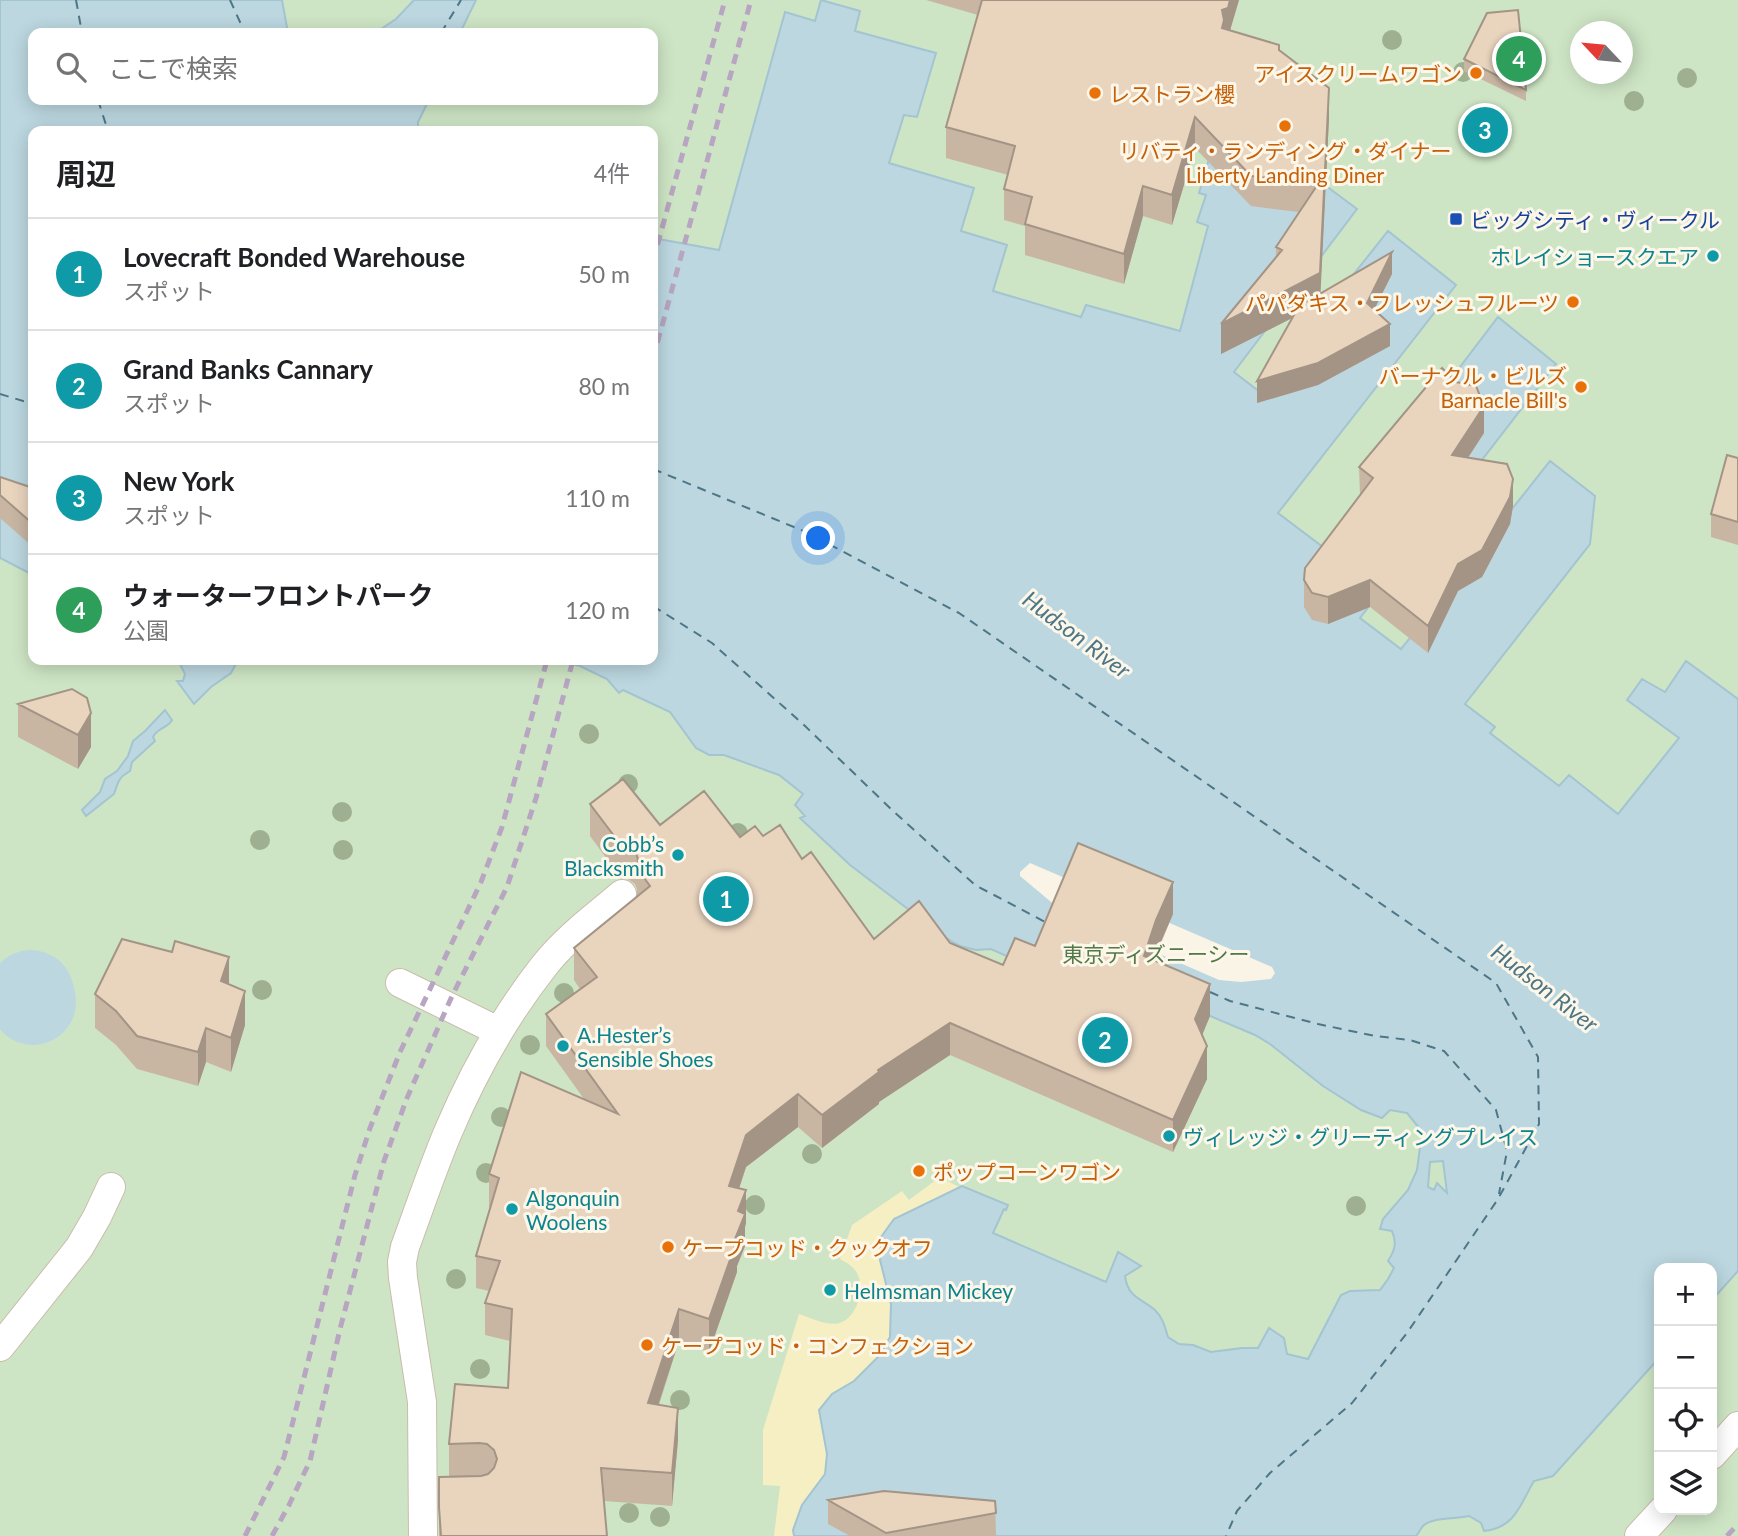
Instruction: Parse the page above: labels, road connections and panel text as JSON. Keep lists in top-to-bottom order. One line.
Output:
{"water":["Hudson River"],"parks":["東京ディズニーシー"],"places":{"other":["アイスクリームワゴン","レストラン櫻","リバティ・ランディング・ダイナー Liberty Landing Diner","ホレイショースクエア","パパダキス・フレッシュフルーツ","バーナクル・ビルズ Barnacle Bill's","Cobb’s Blacksmith","A.Hester’s Sensible Shoes","ヴィレッジ・グリーティングプレイス","ポップコーンワゴン","Algonquin Woolens","ケープコッド・クックオフ","Helmsman Mickey","ケープコッド・コンフェクション"],"transit":["ビッグシティ・ヴィークル"]},"north":"top left","page":{"search":"ここで検索","pins":["4","3","1","2"],"heading":["周辺","4件"],"list":[{"mark":"1","name":"Lovecraft Bonded Warehouse","note":"スポット","value":"50 m"},{"mark":"2","name":"Grand Banks Cannary","note":"スポット","value":"80 m"},{"mark":"3","name":"New York","note":"スポット","value":"110 m"},{"mark":"4","name":"ウォーターフロントパーク","note":"公園","value":"120 m"}],"map_buttons":["+","−"]}}
